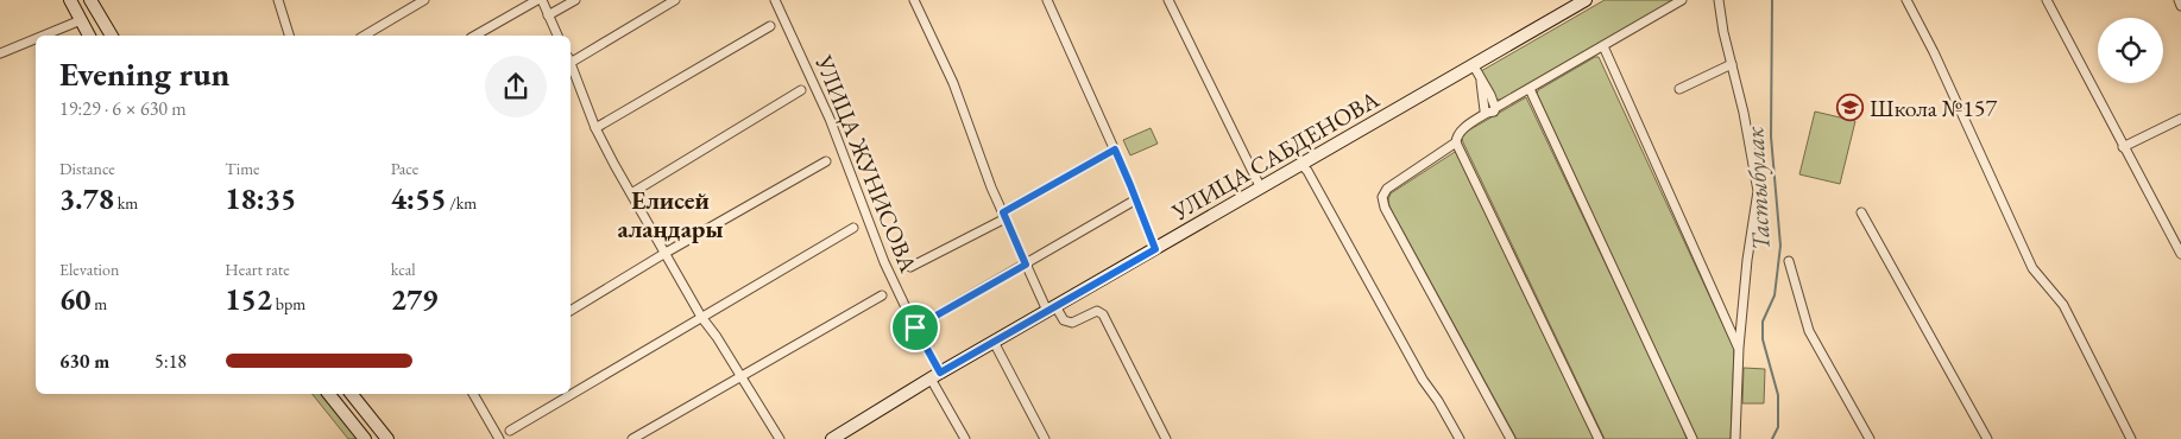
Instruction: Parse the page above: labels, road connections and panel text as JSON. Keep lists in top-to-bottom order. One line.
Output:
{"streets":{"street":["УЛИЦА САБДЕНОВА","УЛИЦА ЖУНИСОВА"]},"crossings":[["УЛИЦА САБДЕНОВА","УЛИЦА ЖУНИСОВА"]],"districts":["Елисей алаңдары"],"water":["Тастыбулак"],"places":{"school or university":["Школа №157"]},"page":{"heading":["Evening run","19:29 · 6 × 630 m"],"stats":[["Distance","3.78 km"],["Time","18:35"],["Pace","4:55 /km"],["Elevation","60 m"],["Heart rate","152 bpm"],["kcal","279"]],"list":[{"name":"630 m","note":"5:18"}]}}
